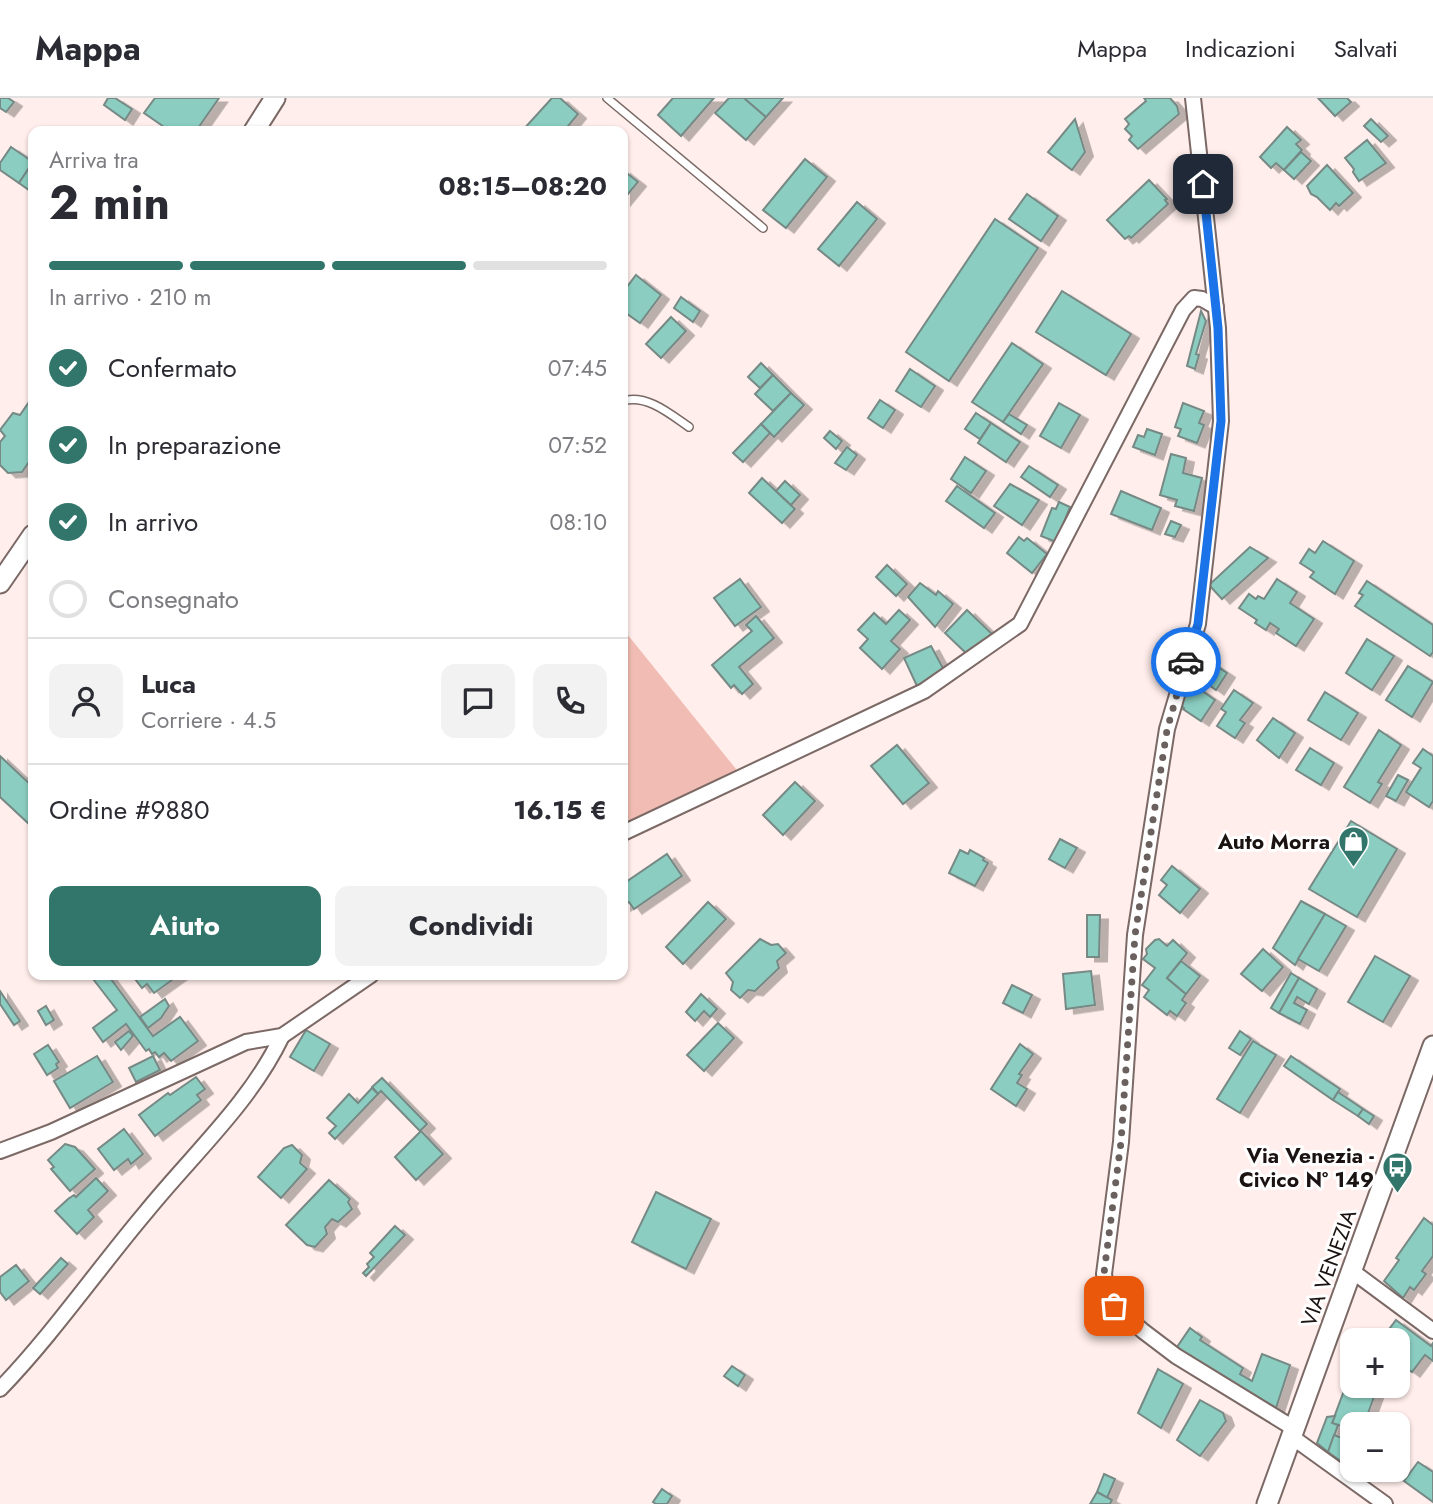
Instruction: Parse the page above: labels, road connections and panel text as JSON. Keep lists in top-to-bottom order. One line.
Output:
{"streets":{"main road":["VIA VENEZIA"]},"places":{"shop":["Auto Morra"],"bus stop":["Via Venezia - Civico N° 149"]},"page":{"header":"Mappa","nav":["Mappa","Indicazioni","Salvati"],"heading":["2 min","Arriva tra","08:15–08:20"],"panel":["Luca","Corriere · 4.5","Ordine #9880","16.15 €"],"bar":"In arrivo · 210 m","list":[["Confermato","07:45"],["In preparazione","07:52"],["In arrivo","08:10"],"Consegnato"],"buttons":["Aiuto","Condividi"],"map_buttons":["+","−"]}}
